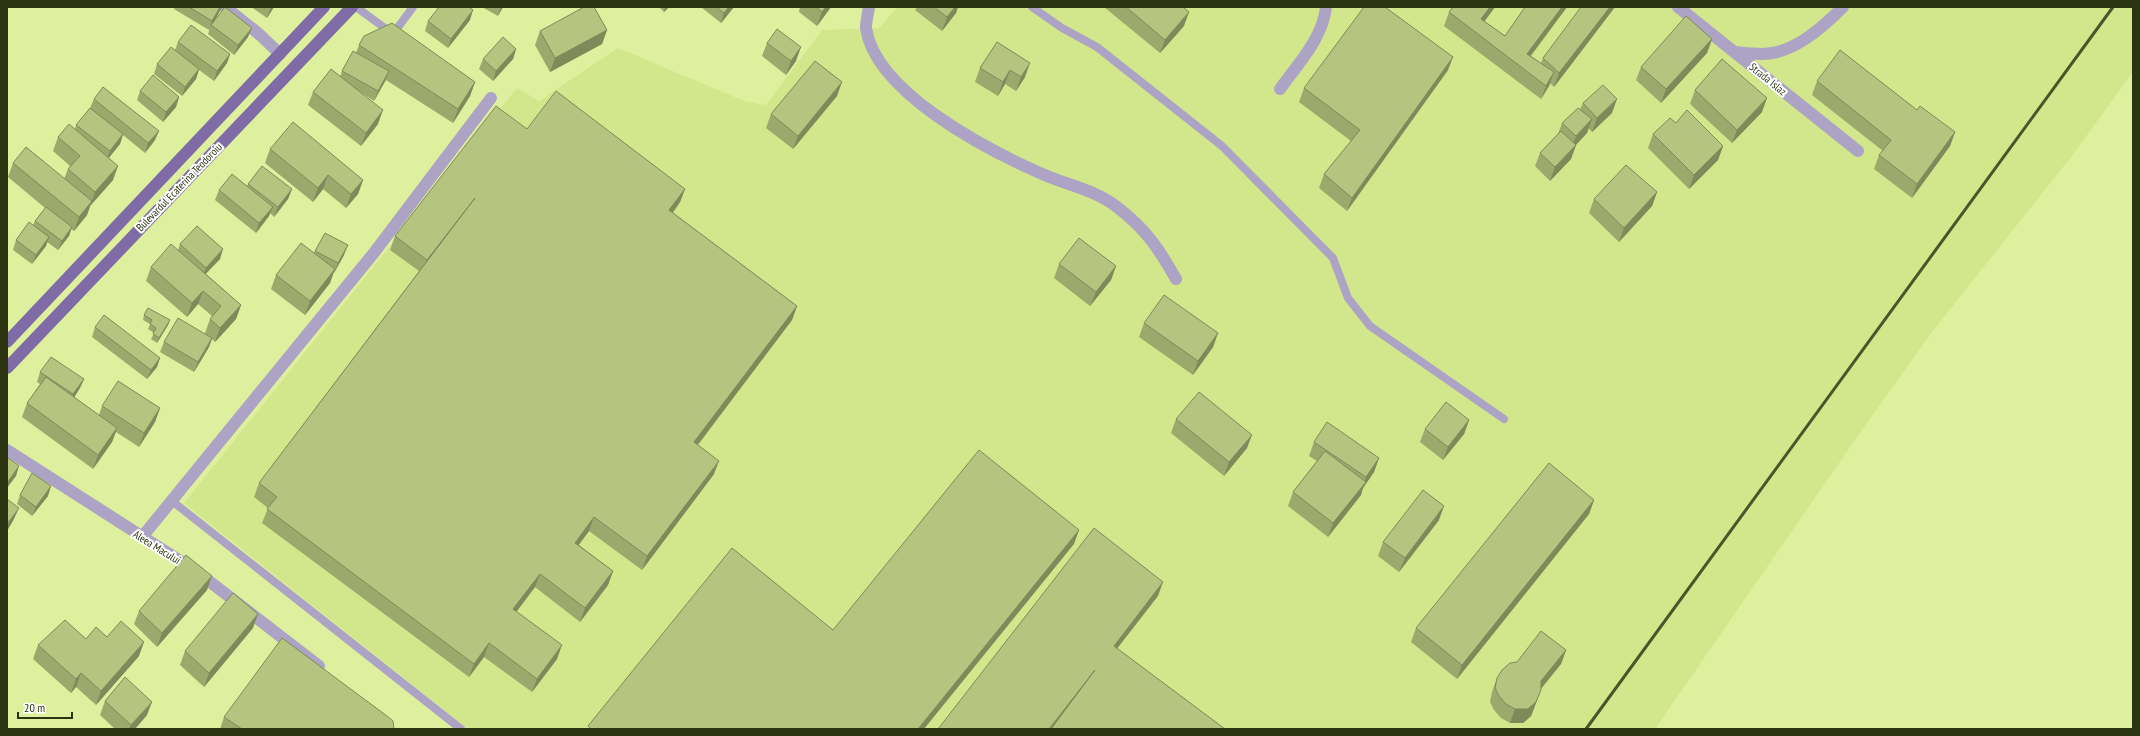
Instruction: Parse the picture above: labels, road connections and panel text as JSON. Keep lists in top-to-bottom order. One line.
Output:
{"streets":{"main road":["Bulevardul Ecaterina Teodoroiu"],"street":["Strada Islaz","Aleea Macului"]},"scale_bar":"20 m"}
